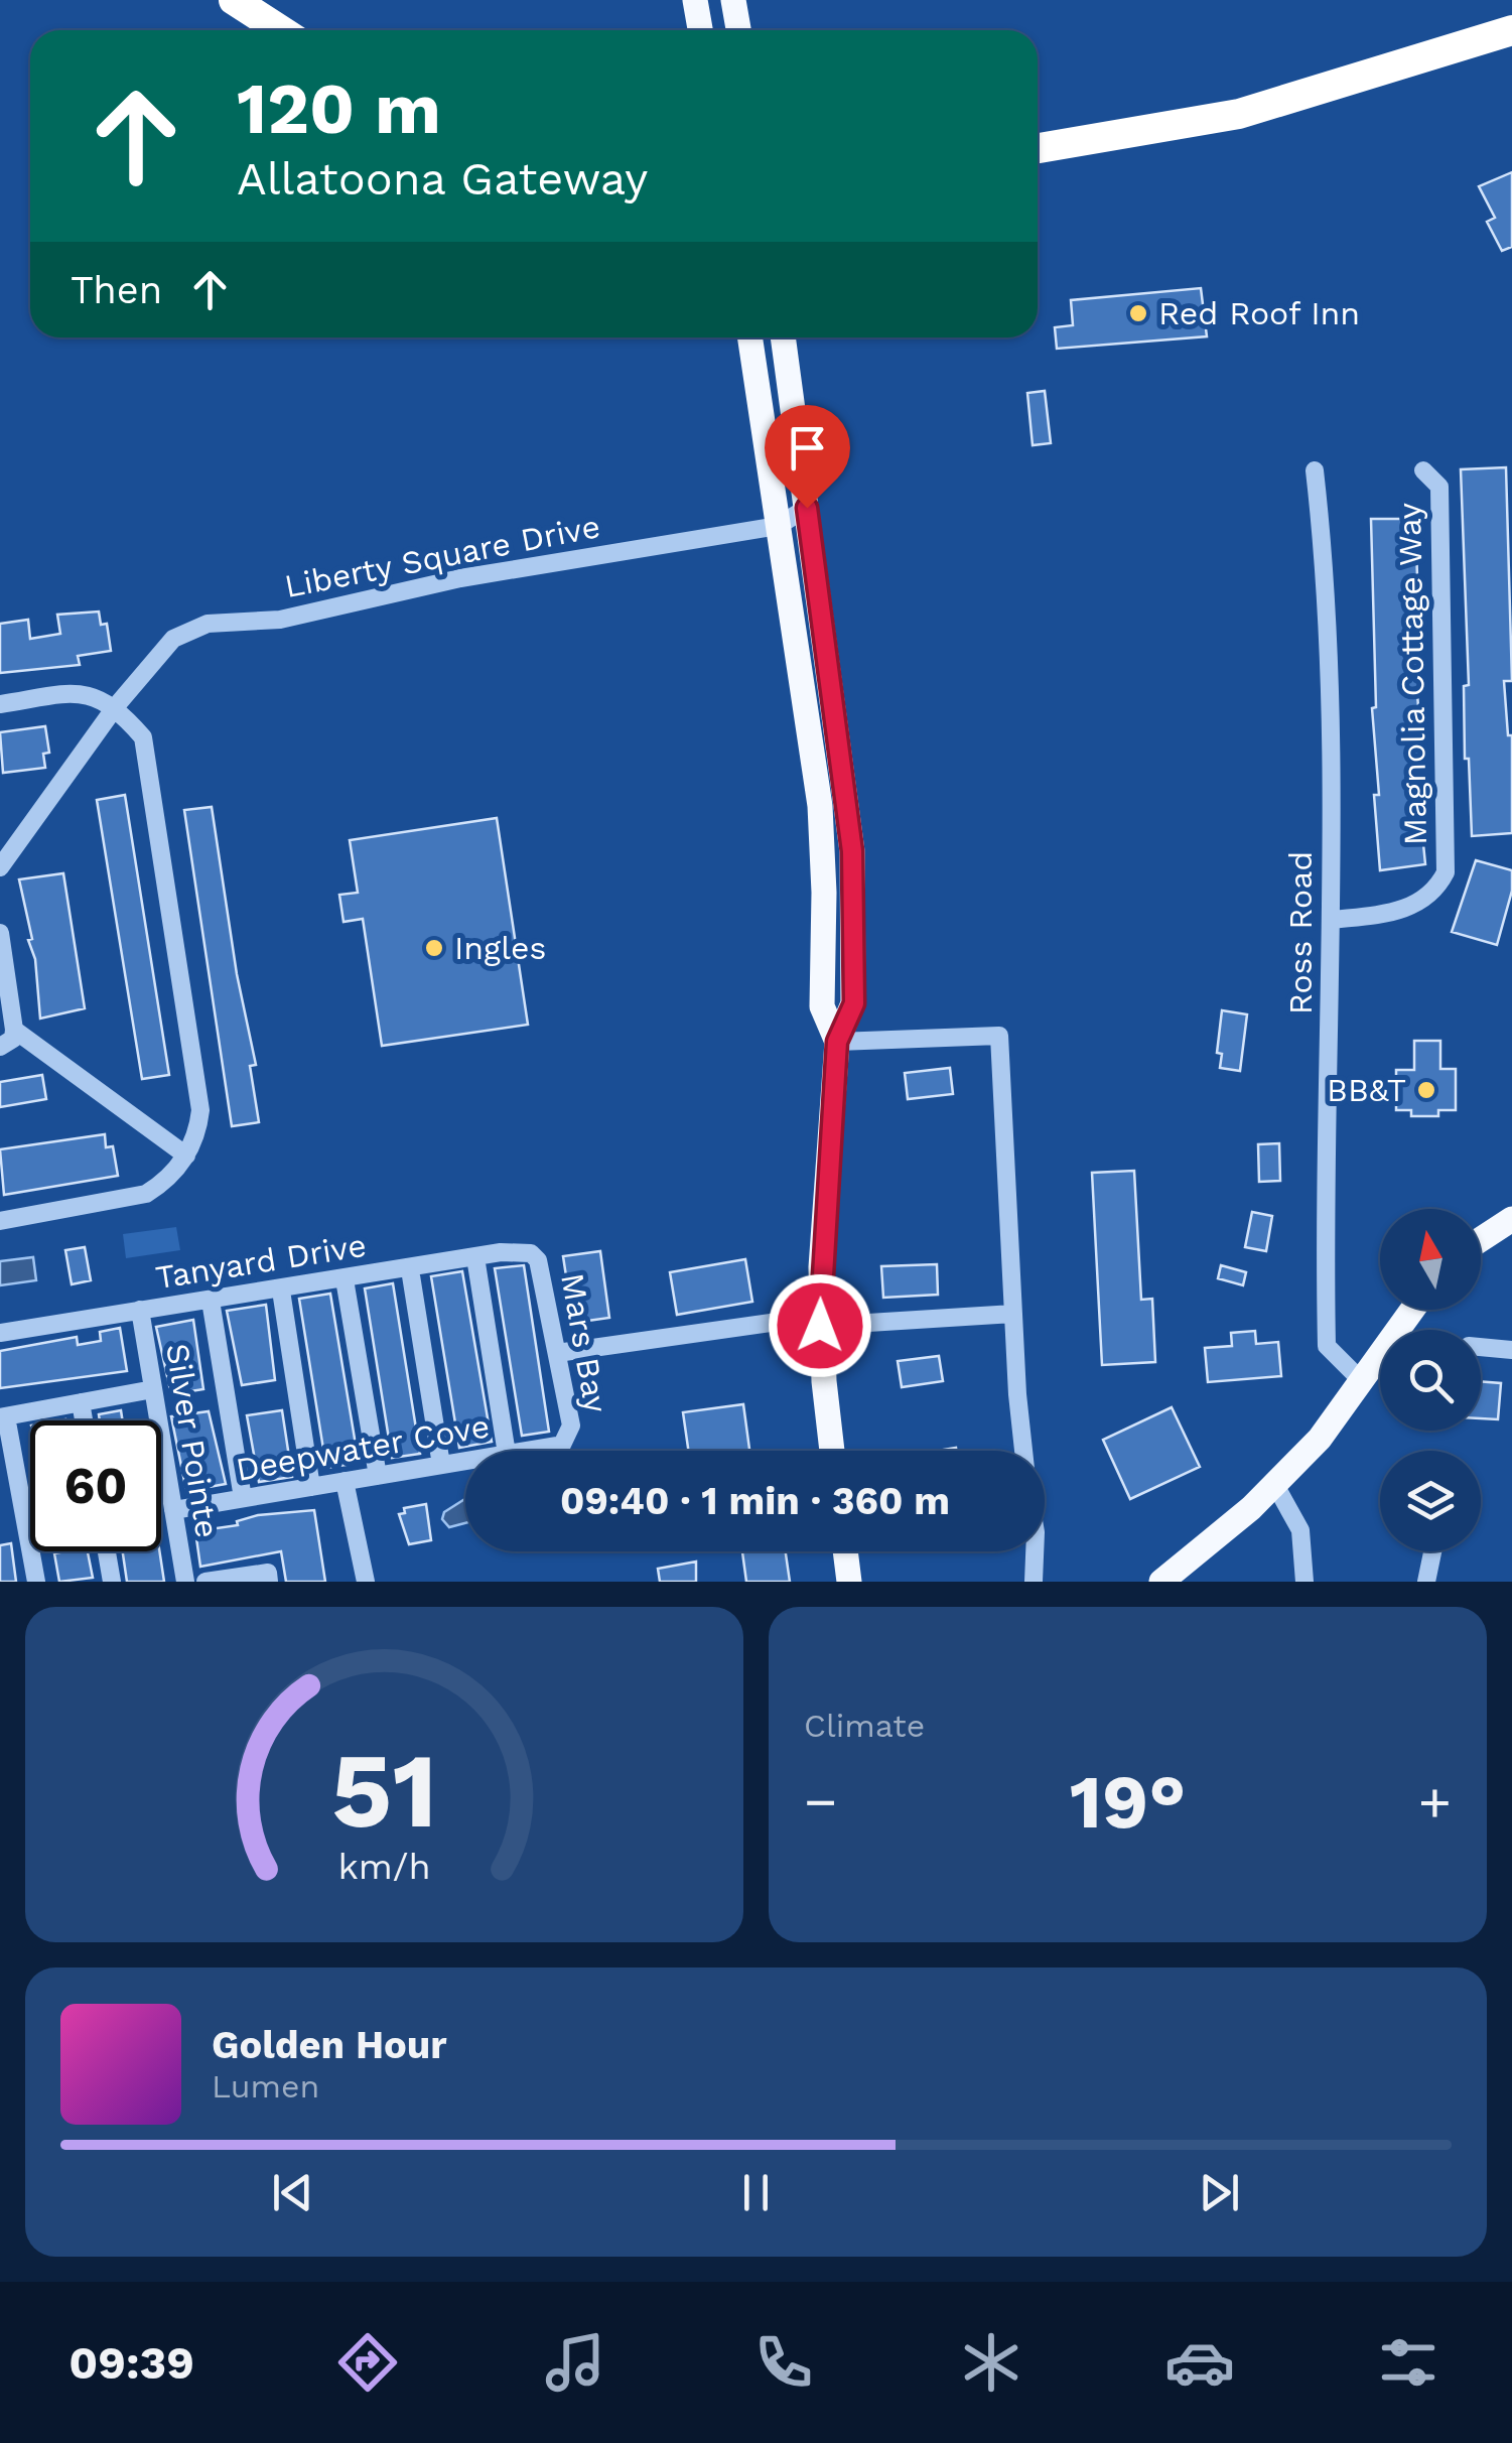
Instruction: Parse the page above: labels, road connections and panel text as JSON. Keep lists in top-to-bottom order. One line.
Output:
{"streets":{"street":["Liberty Square Drive","Magnolia Cottage Way","Ross Road","Tanyard Drive","Mars Bay","Silver Pointe","Deepwater Cove"]},"crossings":[["Magnolia Cottage Way","Ross Road"],["Tanyard Drive","Mars Bay"],["Tanyard Drive","Silver Pointe"],["Mars Bay","Deepwater Cove"],["Silver Pointe","Deepwater Cove"]],"places":["Red Roof Inn","Ingles","BB&T"],"north":"top","page":{"turn":["120 m","Allatoona Gateway"],"then":"Then","limit":"60","trip":"09:40 · 1 min · 360 m","tile":"Climate","heat":["−","19°","+"],"song":["Golden Hour","Lumen"],"tabs":"09:39","gauge":["51","km/h"]}}
